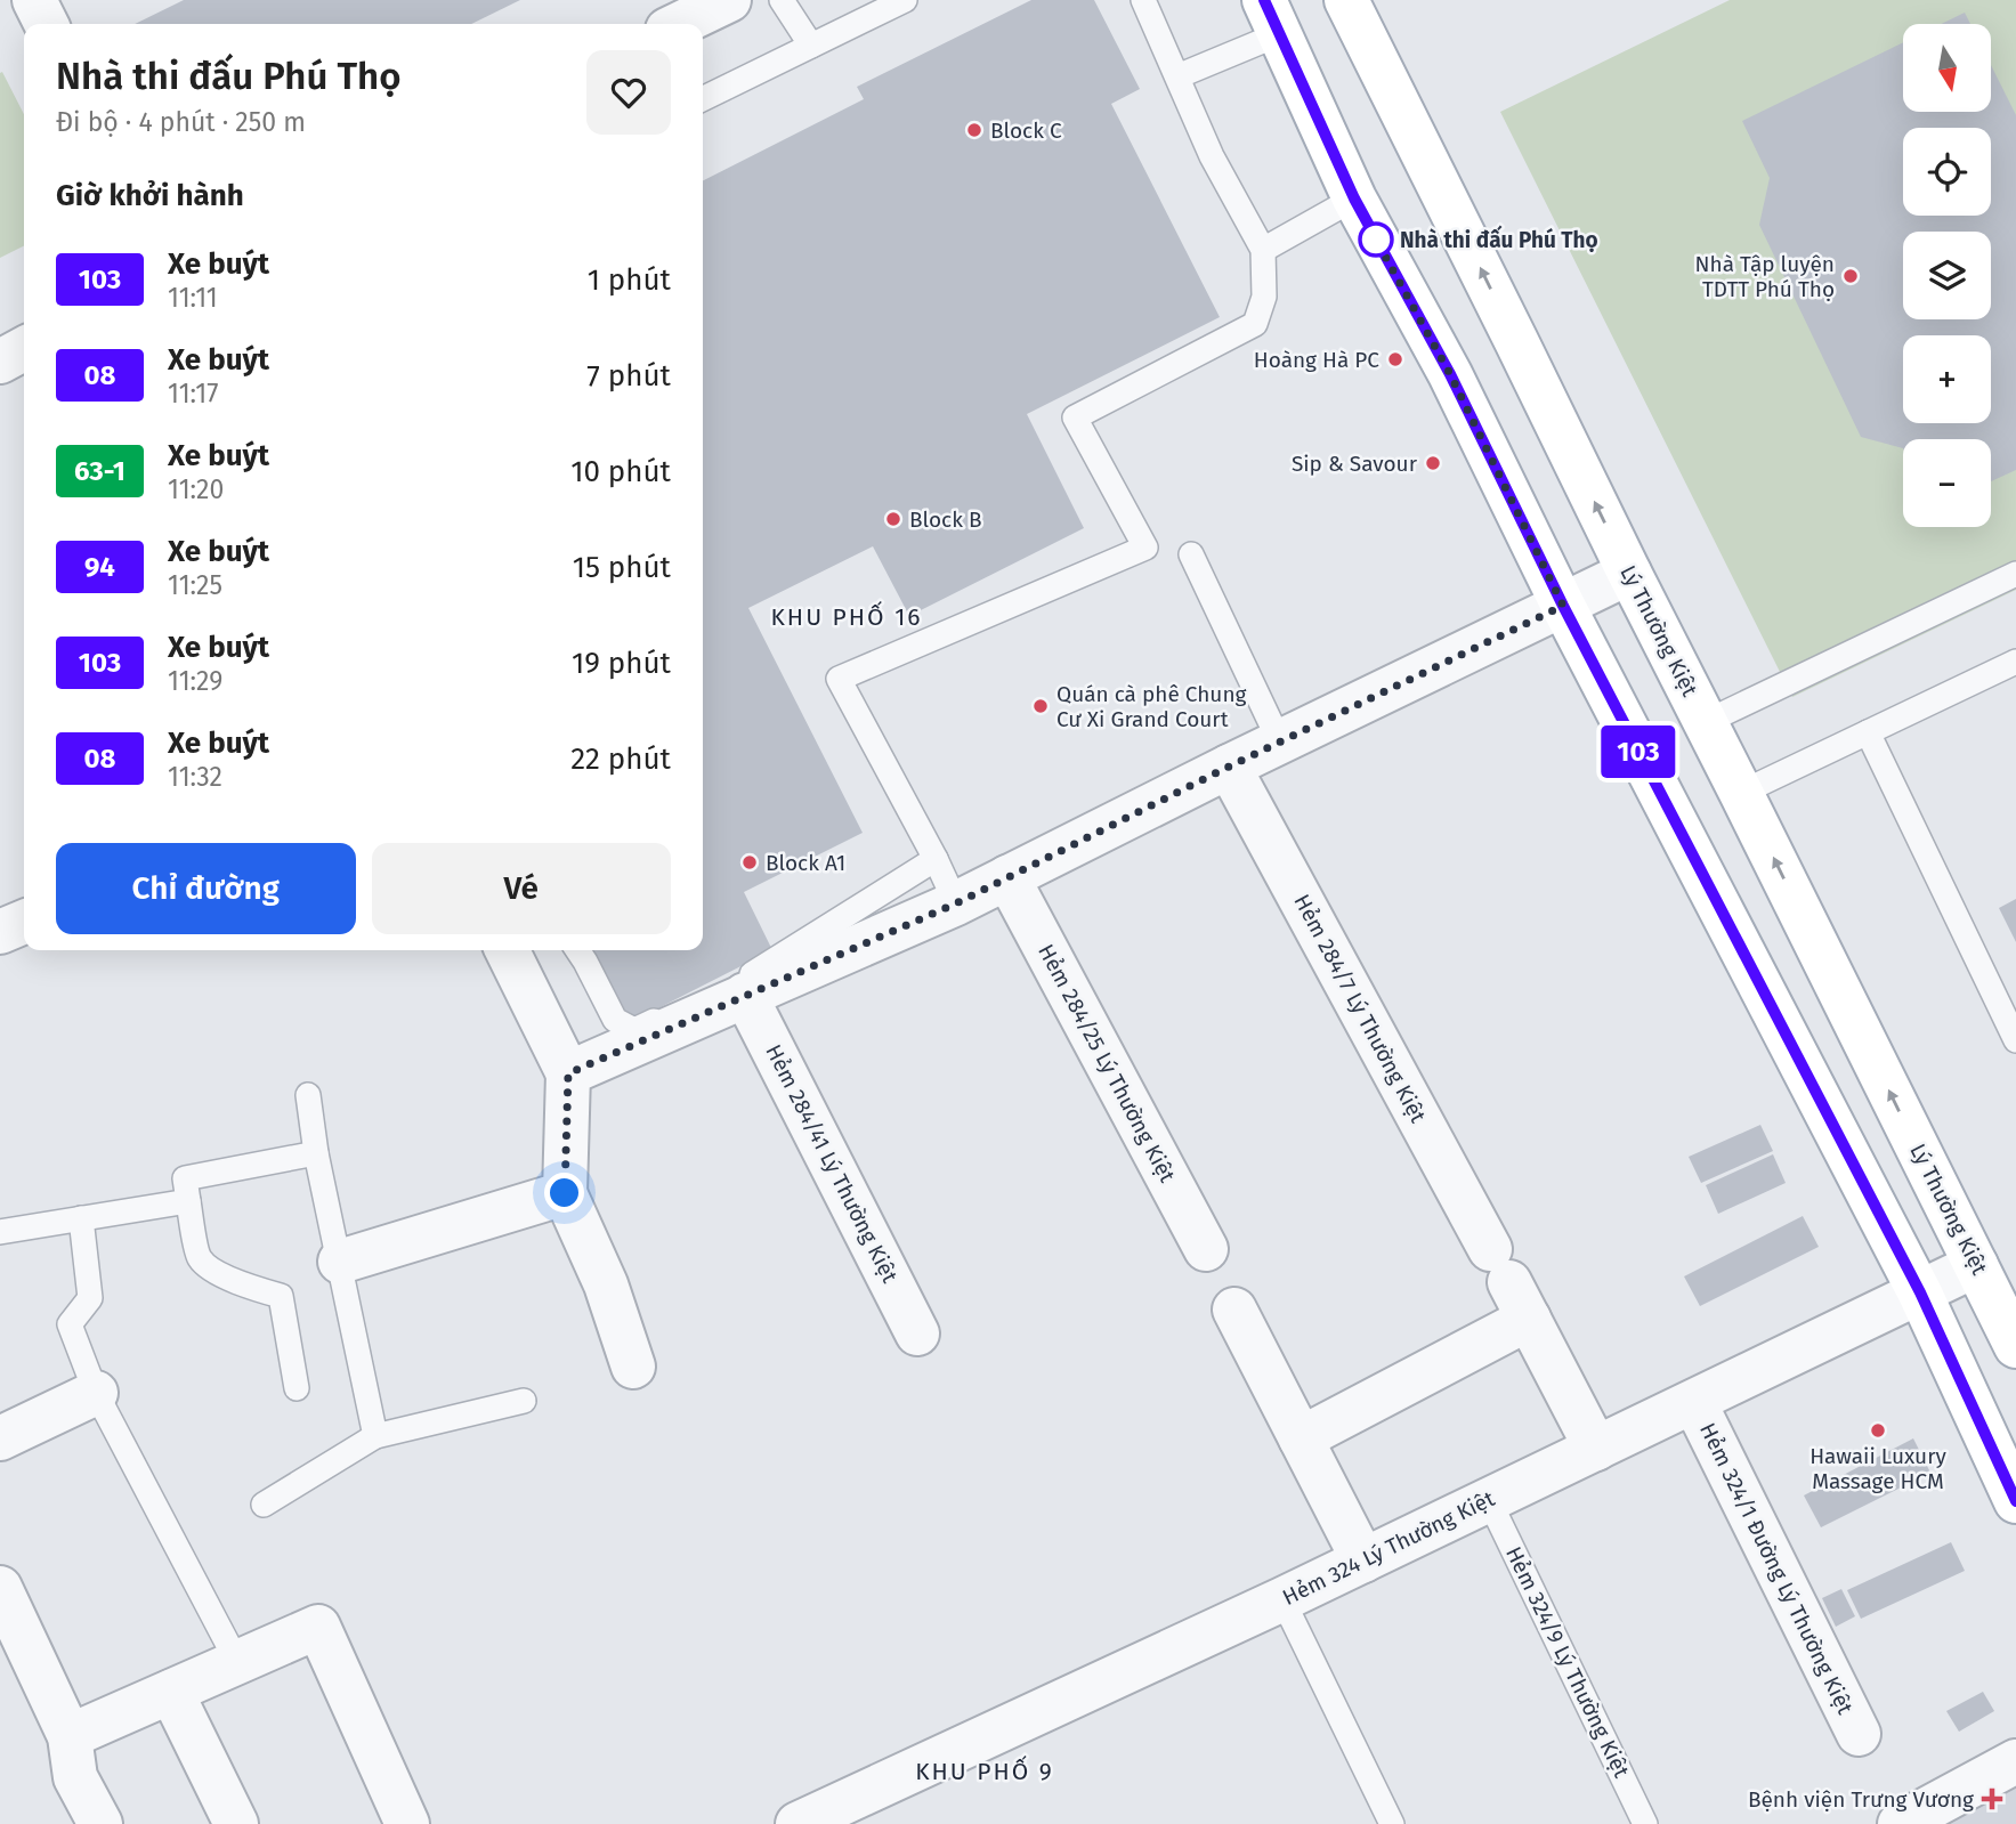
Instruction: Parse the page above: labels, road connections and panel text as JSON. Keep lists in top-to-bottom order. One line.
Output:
{"streets":{"main road":["Lý Thường Kiệt"],"street":["Hẻm 284/7 Lý Thường Kiệt","Hẻm 284/25 Lý Thường Kiệt","Hẻm 284/41 Lý Thường Kiệt","Hẻm 324 Lý Thường Kiệt","Hẻm 324/1 Đường Lý Thường Kiệt"],"lane":["Hẻm 324/9 Lý Thường Kiệt"]},"crossings":[["Lý Thường Kiệt","Hẻm 324 Lý Thường Kiệt"],["Hẻm 284/7 Lý Thường Kiệt","Hẻm 324 Lý Thường Kiệt"],["Hẻm 324 Lý Thường Kiệt","Hẻm 324/1 Đường Lý Thường Kiệt"],["Hẻm 324 Lý Thường Kiệt","Hẻm 324/9 Lý Thường Kiệt"]],"districts":["KHU PHỐ 16","KHU PHỐ 9"],"places":{"other":["Block C","Nhà thi đấu Phú Thọ","Nhà Tập luyện TDTT Phú Thọ","Hoàng Hà PC","Sip & Savour","Block B","Quán cà phê Chung Cư Xi Grand Court","Block A1","Hawaii Luxury Massage HCM"],"health":["Bệnh viện Trưng Vương"]},"lines":["bus line 103"],"north":"bottom","page":{"on_map":"103","map_buttons":["+","−"],"heading":[["Nhà thi đấu Phú Thọ","Đi bộ · 4 phút · 250 m"],"Giờ khởi hành"],"list":[{"mark":"103","name":"Xe buýt","note":"11:11","value":"1 phút"},{"mark":"08","name":"Xe buýt","note":"11:17","value":"7 phút"},{"mark":"63-1","name":"Xe buýt","note":"11:20","value":"10 phút"},{"mark":"94","name":"Xe buýt","note":"11:25","value":"15 phút"},{"mark":"103","name":"Xe buýt","note":"11:29","value":"19 phút"},{"mark":"08","name":"Xe buýt","note":"11:32","value":"22 phút"}],"buttons":["Chỉ đường","Vé"]}}
